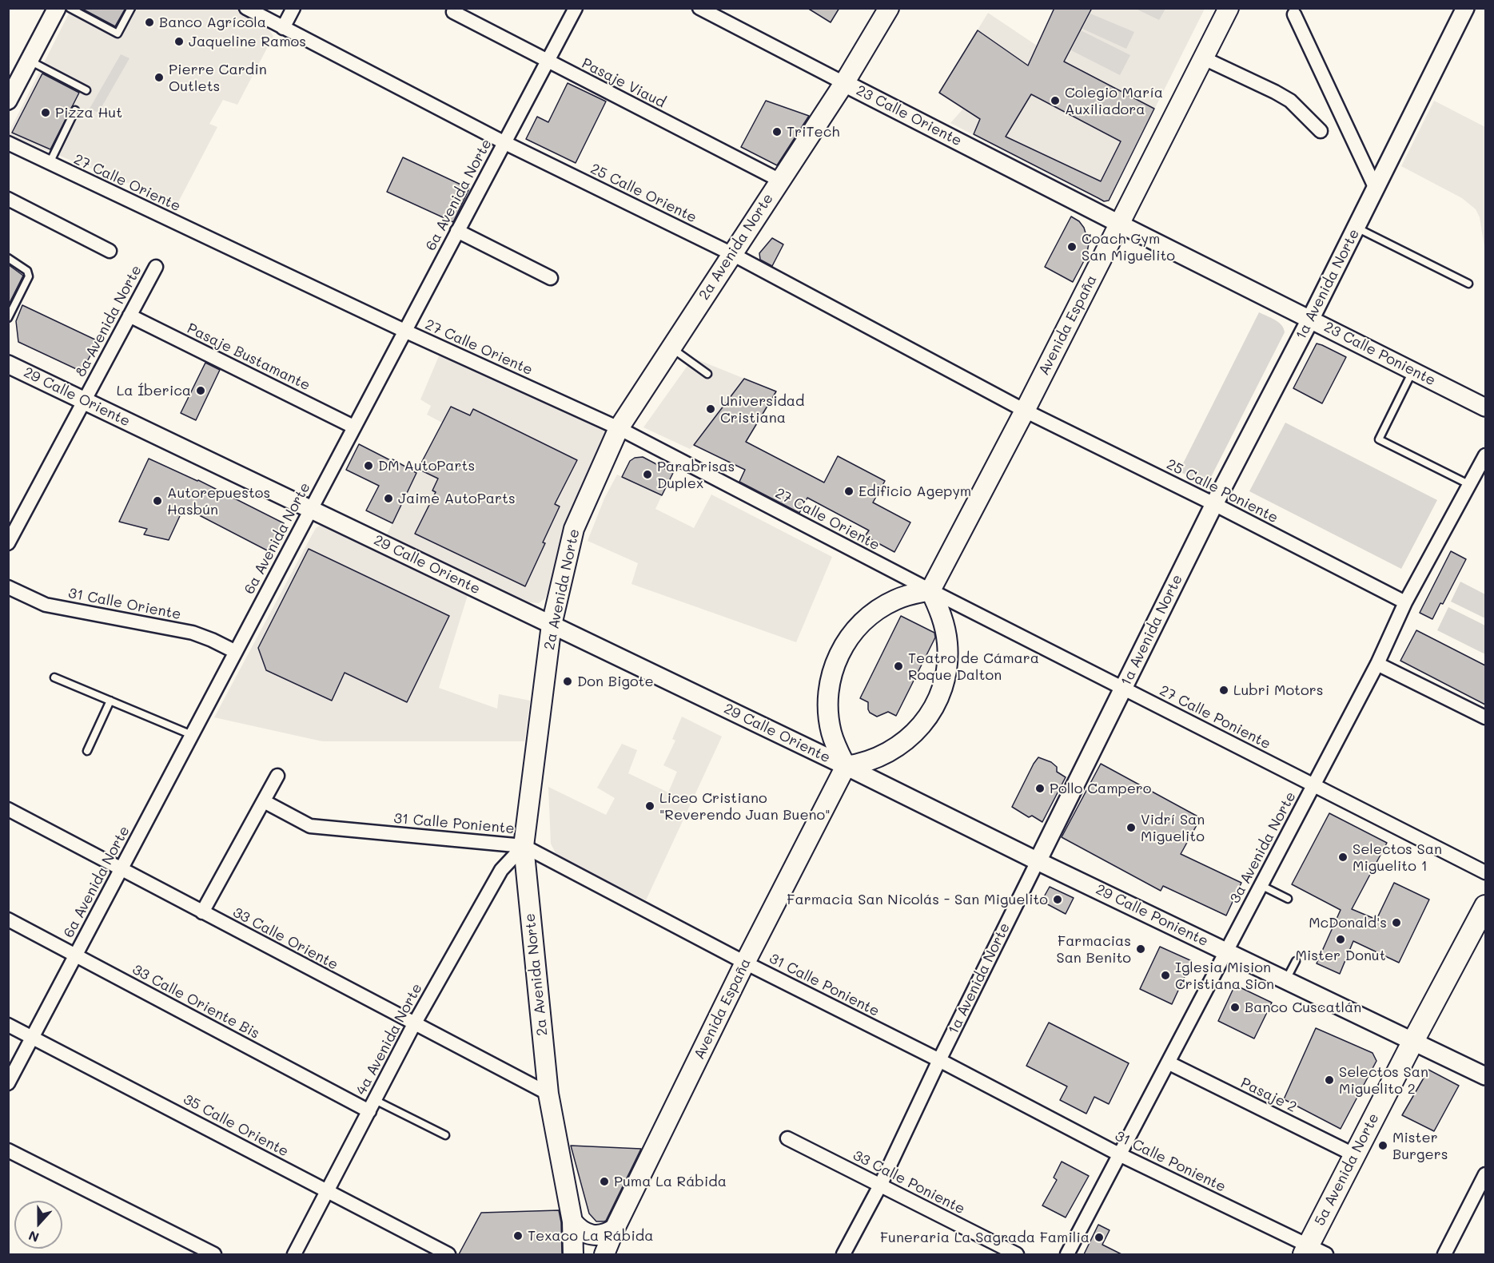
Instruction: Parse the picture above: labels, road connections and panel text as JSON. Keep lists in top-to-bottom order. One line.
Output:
{"streets":{"main road":["2a Avenida Norte","Avenida España","5a Avenida Norte"],"street":["Pasaje Viaud","23 Calle Oriente","27 Calle Oriente","25 Calle Oriente","6a Avenida Norte","1a Avenida Norte","8a Avenida Norte","23 Calle Poniente","Pasaje Bustamante","29 Calle Oriente","25 Calle Poniente","31 Calle Oriente","27 Calle Poniente","31 Calle Poniente","3a Avenida Norte","29 Calle Poniente","33 Calle Oriente","33 Calle Oriente Bis","4a Avenida Norte","Pasaje 2","35 Calle Oriente","33 Calle Poniente"]},"crossings":[["Pasaje Viaud","6a Avenida Norte"],["Pasaje Viaud","2a Avenida Norte"],["23 Calle Oriente","2a Avenida Norte"],["23 Calle Oriente","Avenida España"],["23 Calle Oriente","23 Calle Poniente"],["27 Calle Oriente","6a Avenida Norte"],["27 Calle Oriente","2a Avenida Norte"],["27 Calle Oriente","Avenida España"],["27 Calle Oriente","27 Calle Poniente"],["25 Calle Oriente","6a Avenida Norte"],["25 Calle Oriente","2a Avenida Norte"],["25 Calle Oriente","Avenida España"],["25 Calle Oriente","25 Calle Poniente"],["6a Avenida Norte","Pasaje Bustamante"],["6a Avenida Norte","29 Calle Oriente"],["6a Avenida Norte","31 Calle Oriente"],["6a Avenida Norte","33 Calle Oriente"],["6a Avenida Norte","33 Calle Oriente Bis"],["6a Avenida Norte","35 Calle Oriente"],["2a Avenida Norte","29 Calle Oriente"],["2a Avenida Norte","31 Calle Poniente"],["2a Avenida Norte","33 Calle Oriente"],["2a Avenida Norte","4a Avenida Norte"],["1a Avenida Norte","23 Calle Poniente"],["1a Avenida Norte","25 Calle Poniente"],["1a Avenida Norte","27 Calle Poniente"],["1a Avenida Norte","31 Calle Poniente"],["1a Avenida Norte","29 Calle Poniente"],["1a Avenida Norte","33 Calle Poniente"],["8a Avenida Norte","Pasaje Bustamante"],["8a Avenida Norte","29 Calle Oriente"],["Avenida España","23 Calle Poniente"],["Avenida España","29 Calle Oriente"],["Avenida España","25 Calle Poniente"],["Avenida España","27 Calle Poniente"],["Avenida España","31 Calle Poniente"],["Avenida España","29 Calle Poniente"],["29 Calle Oriente","29 Calle Poniente"],["25 Calle Poniente","3a Avenida Norte"],["27 Calle Poniente","3a Avenida Norte"],["31 Calle Poniente","3a Avenida Norte"],["31 Calle Poniente","4a Avenida Norte"],["31 Calle Poniente","5a Avenida Norte"],["3a Avenida Norte","29 Calle Poniente"],["3a Avenida Norte","Pasaje 2"],["29 Calle Poniente","5a Avenida Norte"],["33 Calle Oriente","4a Avenida Norte"],["33 Calle Oriente Bis","4a Avenida Norte"],["4a Avenida Norte","35 Calle Oriente"],["Pasaje 2","5a Avenida Norte"]],"places":["Banco Agrícola","Jaqueline Ramos","Pierre Cardin Outlets","Colegio María Auxiliadora","Pizza Hut","TriTech","Coach Gym San Miguelito","La Íberica","Universidad Cristiana","DM AutoParts","Parabrisas Duplex","Edificio Agepym","Jaime AutoParts","Autorepuestos Hasbún","Teatro de Cámara Roque Dalton","Don Bigote","Lubri Motors","Pollo Campero","Liceo Cristiano \"Reverendo Juan Bueno\"","Vidrí San Miguelito","Selectos San Miguelito 1","Farmacia San Nicolás - San Miguelito","McDonald's","Mister Donut","Farmacias San Benito","Iglesia Mision Cristiana Sion","Banco Cuscatlán","Selectos San Miguelito 2","Mister Burgers","Puma La Rábida","Texaco La Rábida","Funeraria La Sagrada Familia"],"north":"bottom"}
